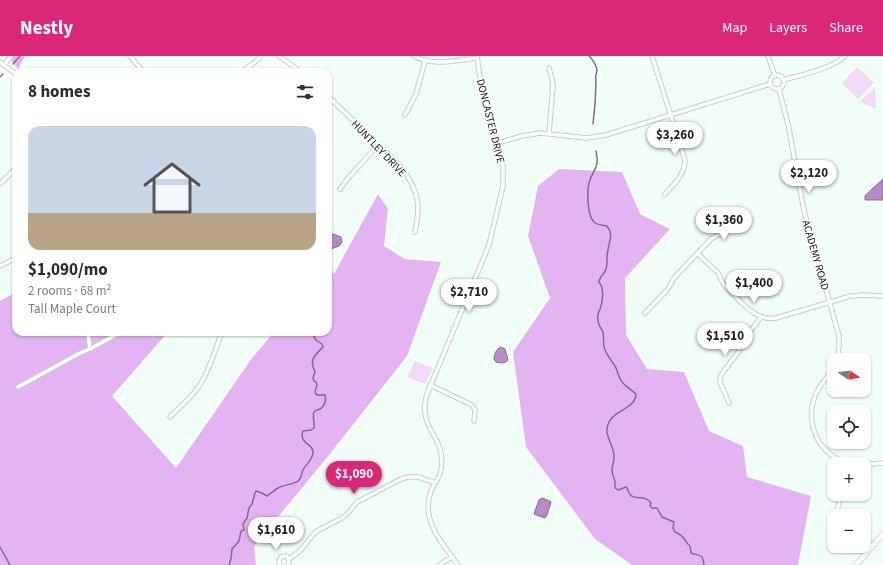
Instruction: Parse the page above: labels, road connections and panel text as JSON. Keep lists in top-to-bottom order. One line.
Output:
{"streets":{"street":["DONCASTER DRIVE","HUNTLEY DRIVE","ACADEMY ROAD"]},"north":"right","page":{"header":"Nestly","nav":["Map","Layers","Share"],"heading":"8 homes","list":[{"name":"$1,090/mo","note":"2 rooms · 68 m² · Tall Maple Court"}],"price":["$3,260","$2,120","$1,360","$1,400","$2,710","$1,510","$1,090","$1,610"],"map_buttons":["+","−"]}}
